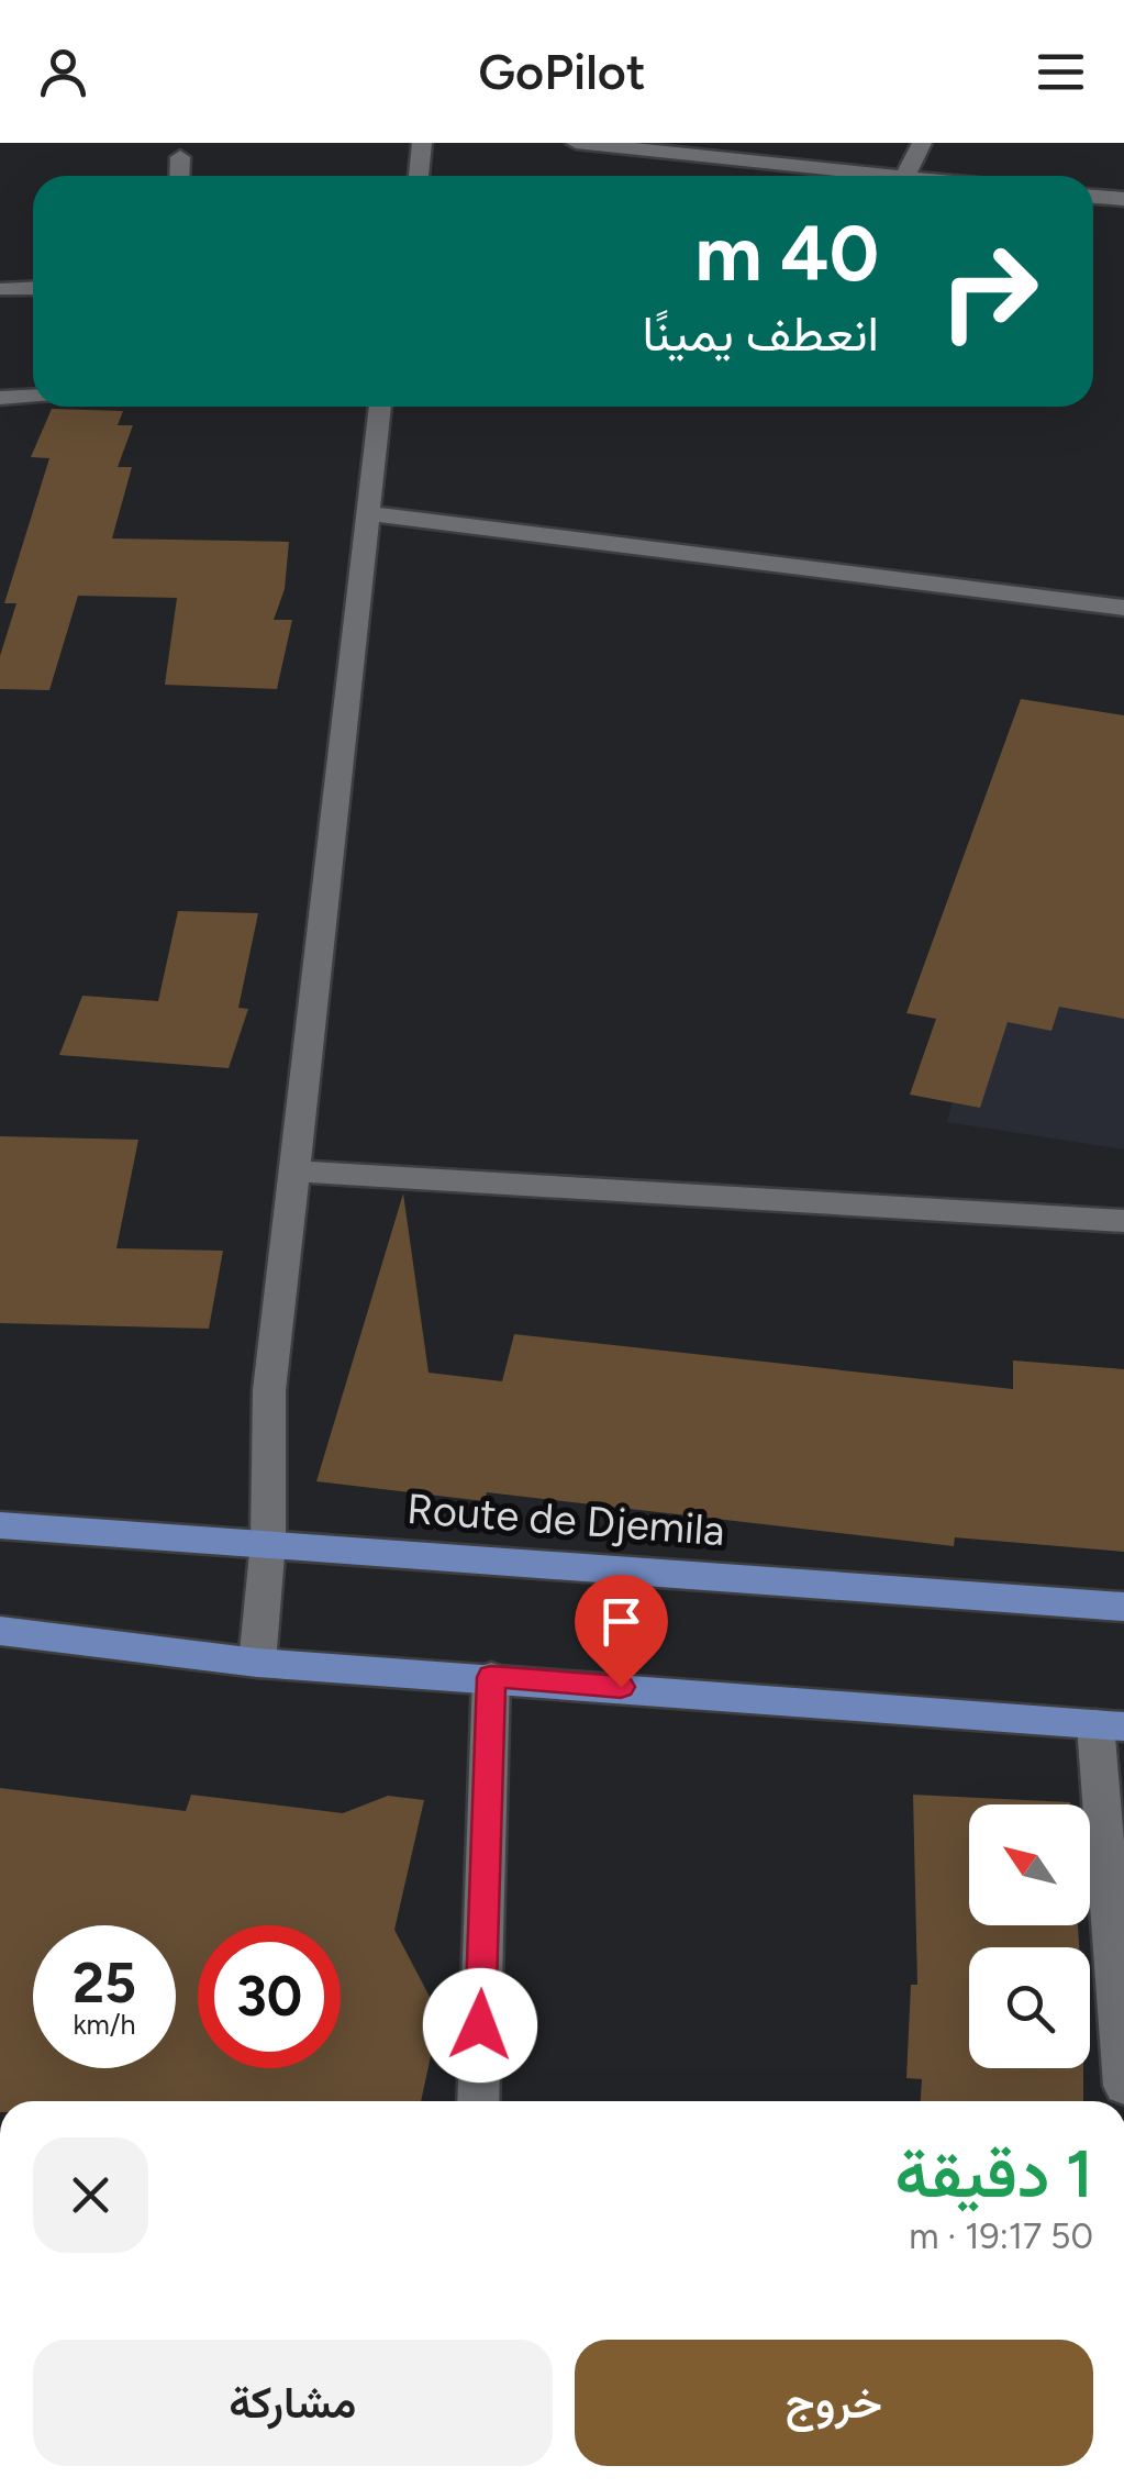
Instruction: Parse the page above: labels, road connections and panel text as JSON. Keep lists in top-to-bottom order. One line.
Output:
{"streets":{"main road":["Route de Djemila"]},"north":"top left","page":{"header":"GoPilot","turn":["40 m","انعطف يمينًا"],"speed":"25 km/h","limit":"30","heading":["1 دقيقة","50 m · 19:17"],"buttons":["خروج","مشاركة"]}}
